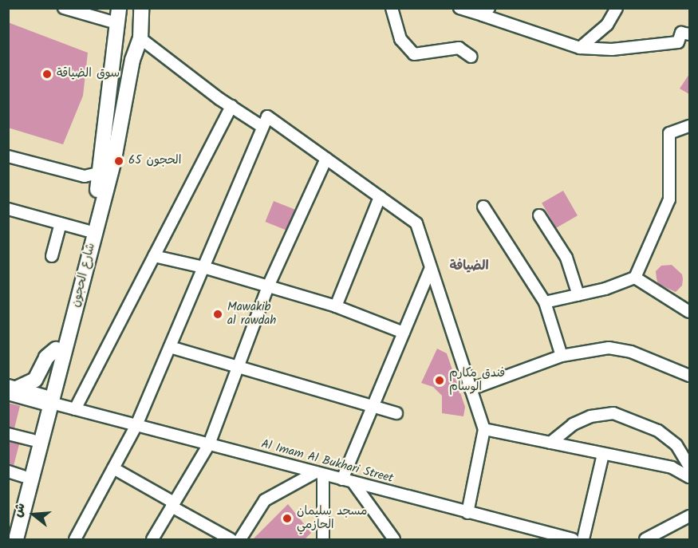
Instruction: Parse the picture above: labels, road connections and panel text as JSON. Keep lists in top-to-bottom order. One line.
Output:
{"streets":{"main road":["شارع الحجون"],"street":["Al Imam Al Bukhari Street"]},"crossings":[["شارع الحجون","Al Imam Al Bukhari Street"]],"districts":["الضيافة"],"places":["سوق الضياقة","الحجون 65","Mawakib al rawdah","فندق مكارم الوسام","مسجد سليمان الحازمي"],"north":"left"}
